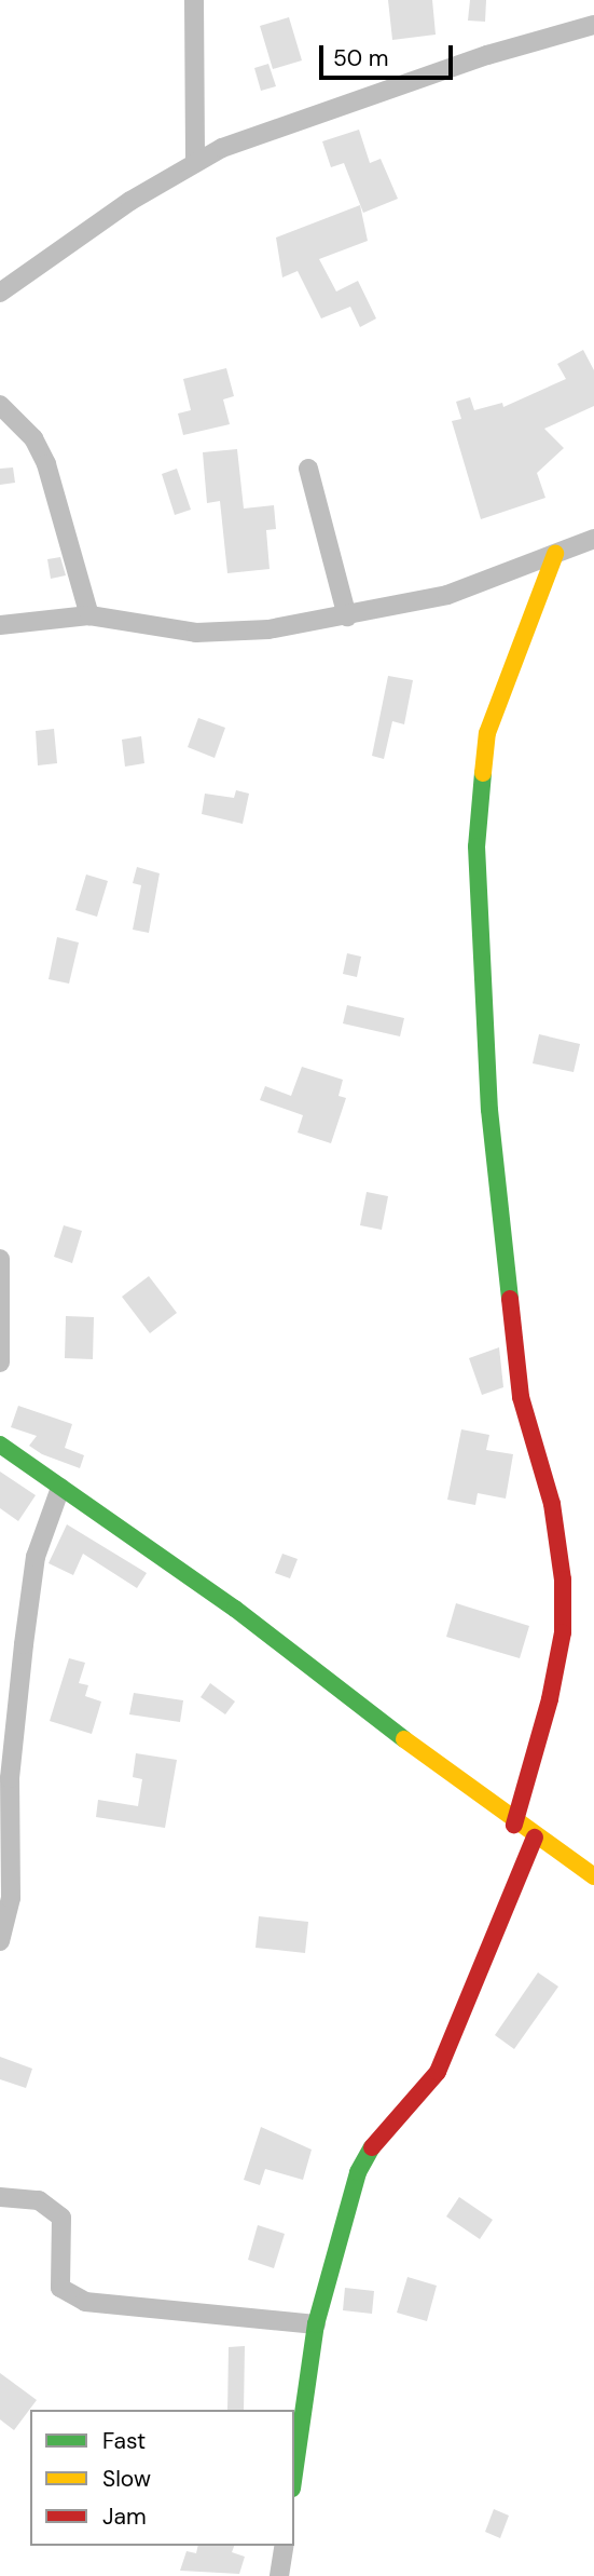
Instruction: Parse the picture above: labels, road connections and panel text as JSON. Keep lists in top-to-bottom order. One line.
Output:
{"legend":["Fast","Slow","Jam"],"scale_bar":"50 m"}
